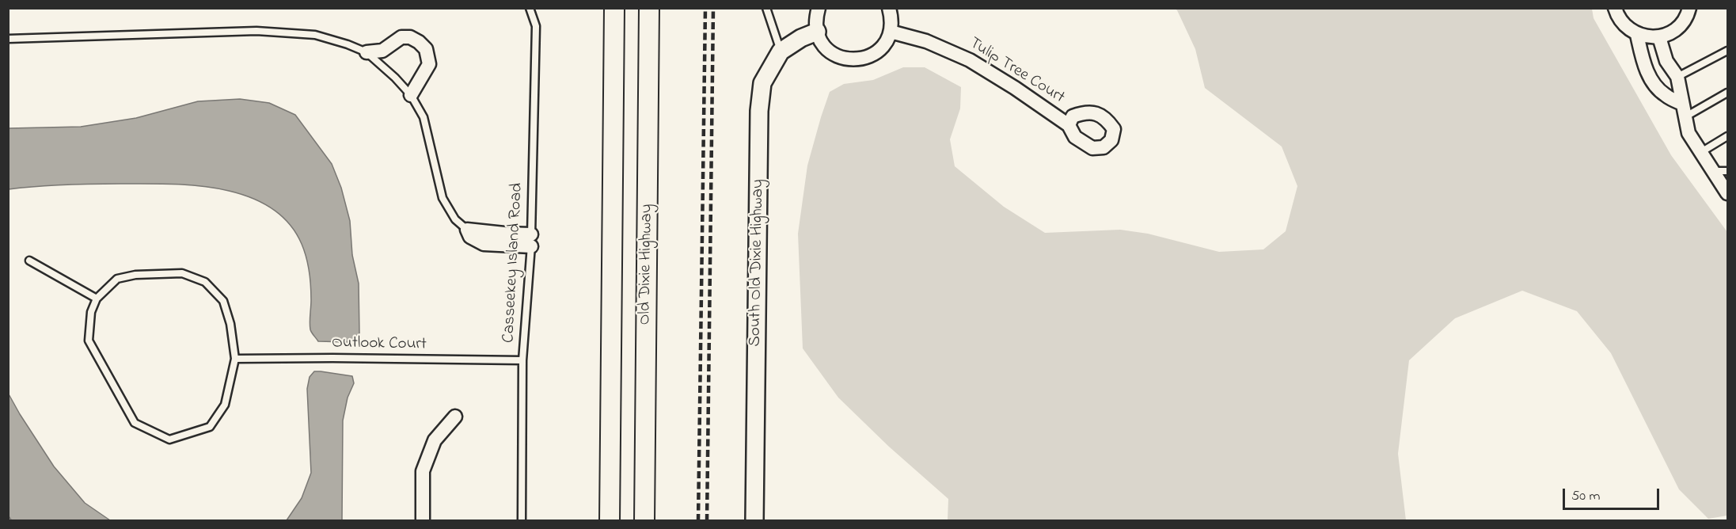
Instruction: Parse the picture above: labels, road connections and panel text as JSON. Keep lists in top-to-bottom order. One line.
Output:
{"streets":{"main road":["Old Dixie Highway"],"street":["Tulip Tree Court","South Old Dixie Highway"],"lane":["Casseekey Island Road","Outlook Court"]},"crossings":[["Casseekey Island Road","Outlook Court"]],"scale_bar":"50 m"}
